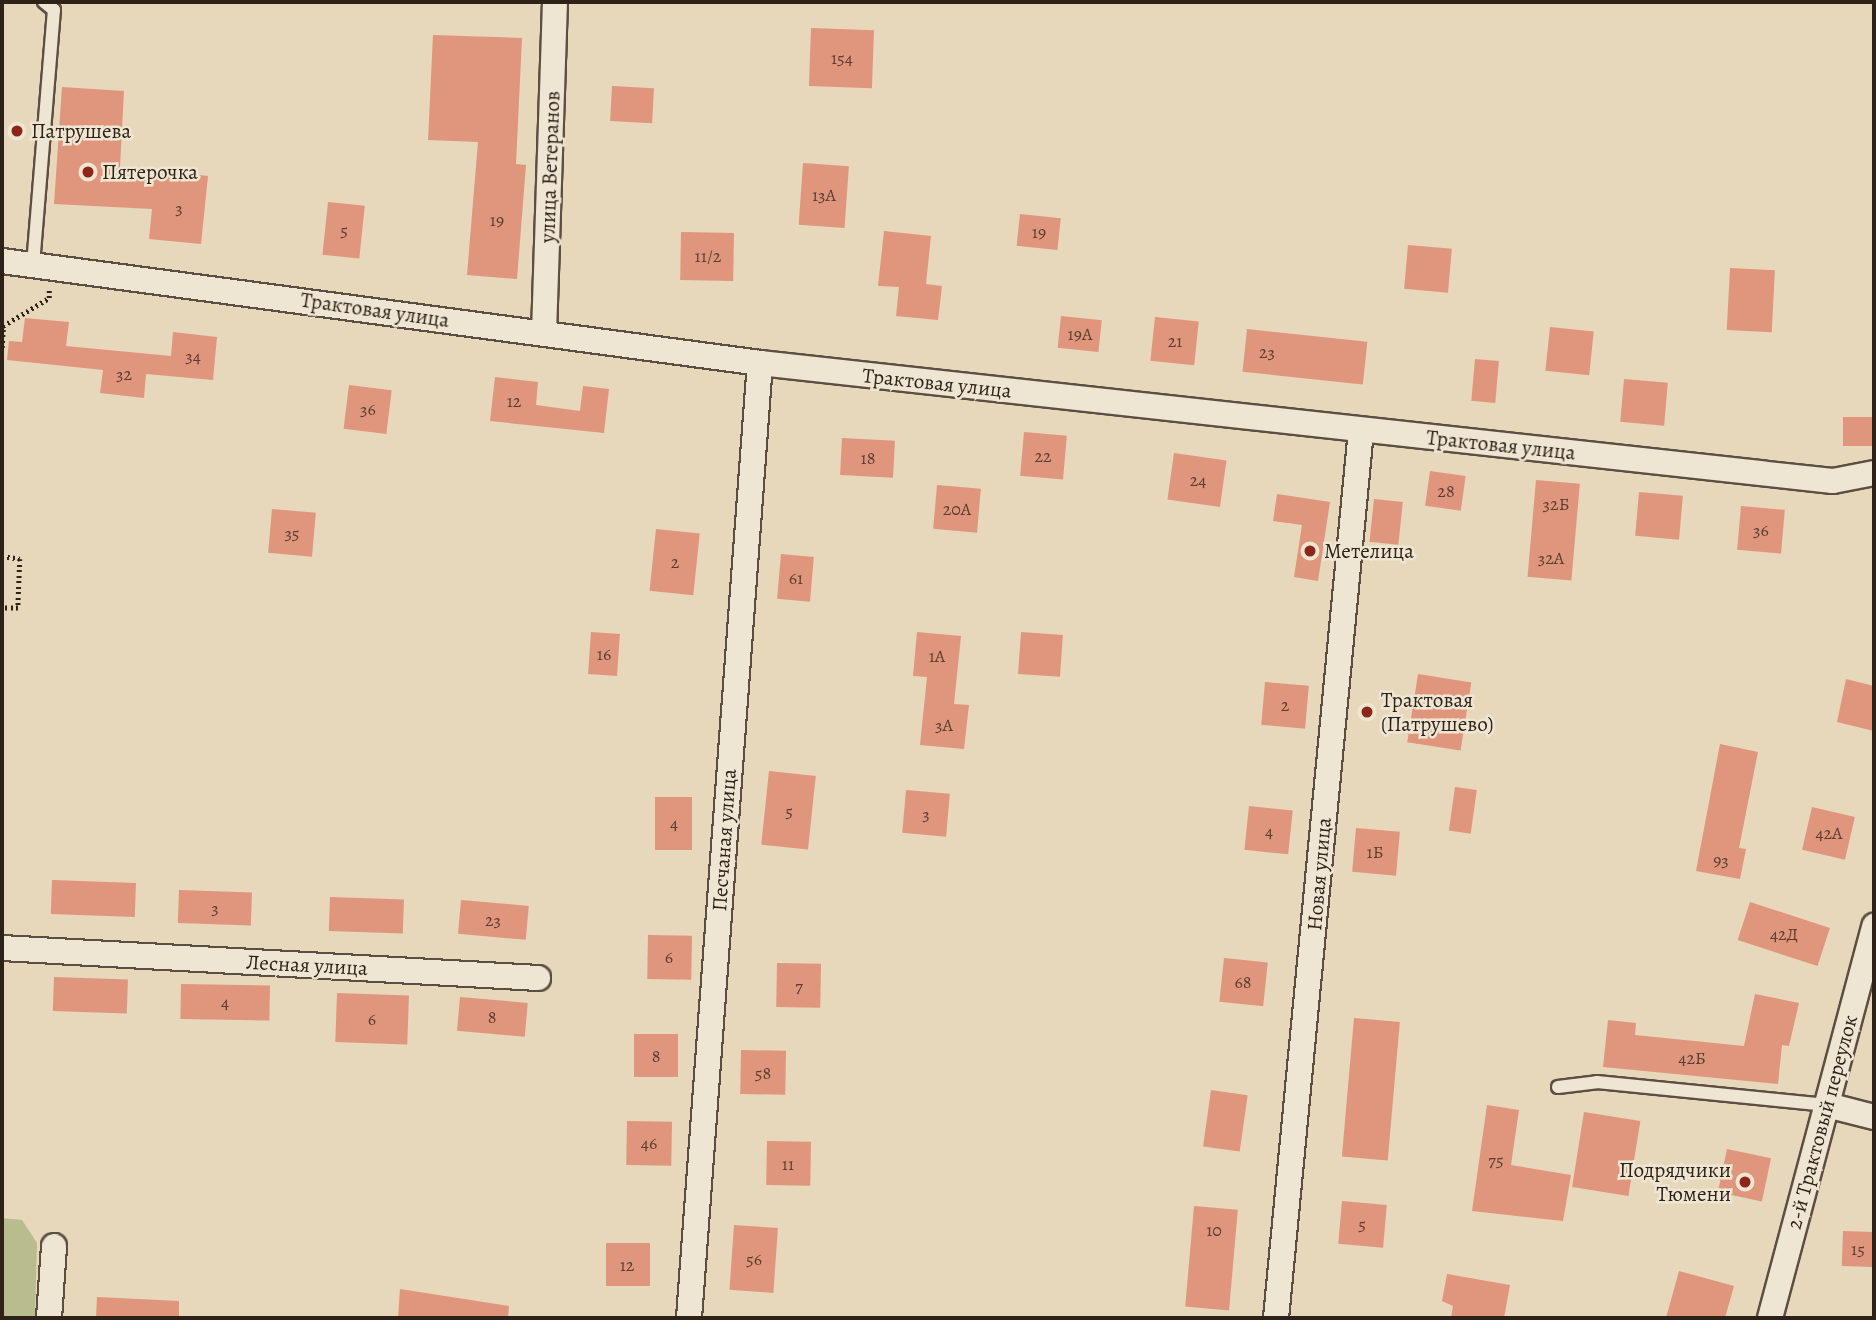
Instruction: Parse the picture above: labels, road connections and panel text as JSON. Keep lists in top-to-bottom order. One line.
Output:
{"streets":{"street":["улица Ветеранов","Трактовая улица","Песчаная улица","Новая улица","Лесная улица","2-й Трактовый переулок"]},"crossings":[["улица Ветеранов","Трактовая улица"],["Трактовая улица","Песчаная улица"],["Трактовая улица","Новая улица"]],"places":["Патрушева","Пятерочка","Метелица","Трактовая (Патрушево)","Подрядчики Тюмени"],"house_numbers":["154","13А","3","19","5","19","11/2","19А","21","23","34","32","12","36","22","18","24","28","32Б","20А","36","35","32А","2","61","16","1А","2","3А","5","3","4","4","42А","1Б","93","3","23","42Д","6","68","7","4","8","6","8","42Б","58","46","75","11","5","10","15","56","12"]}
